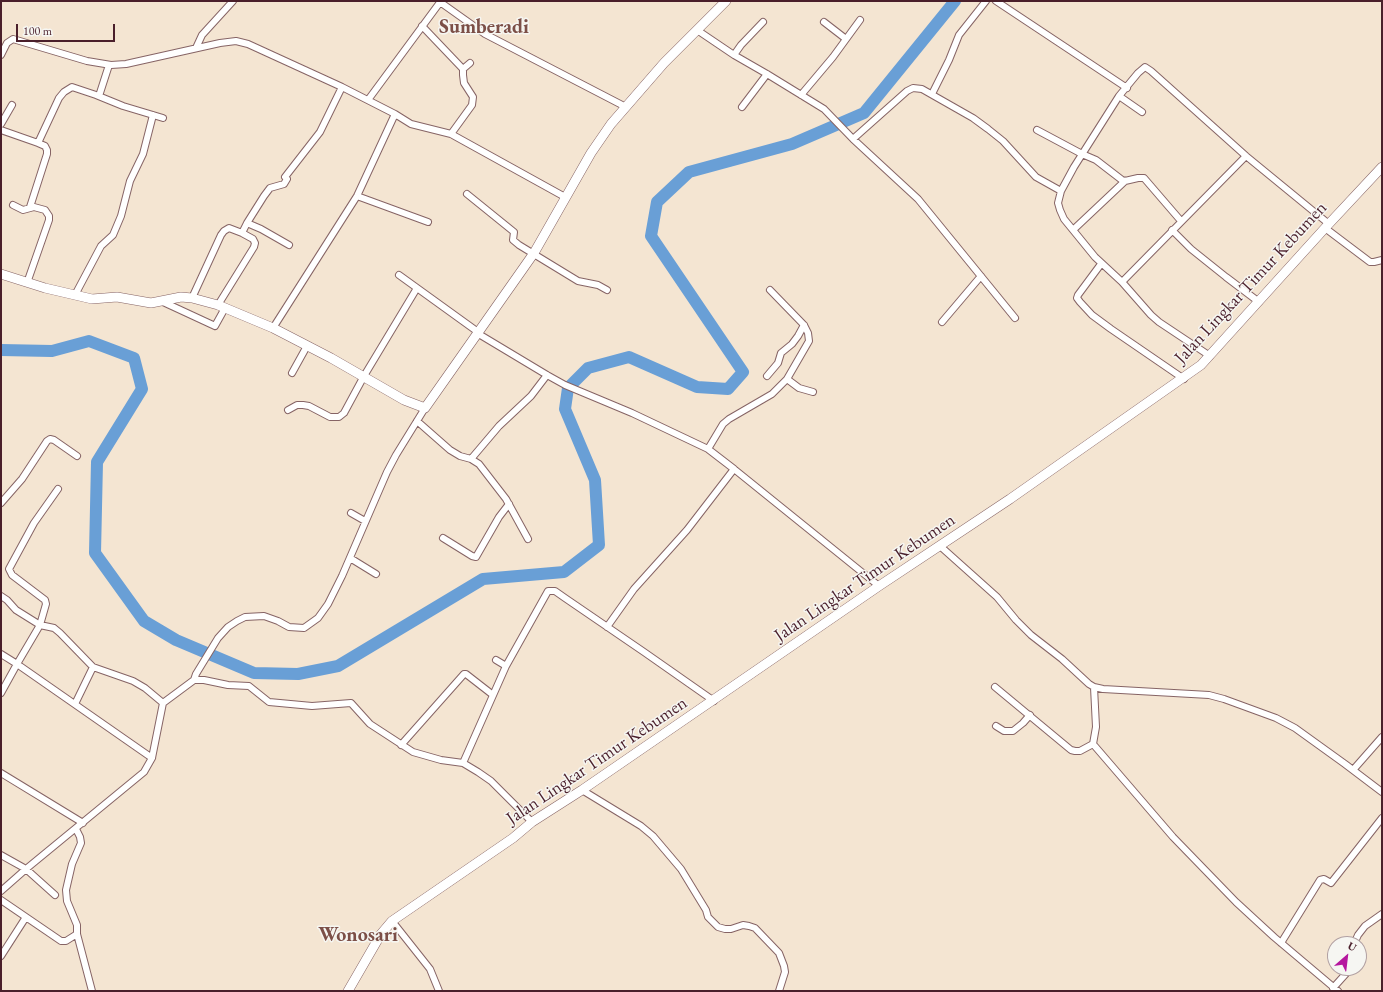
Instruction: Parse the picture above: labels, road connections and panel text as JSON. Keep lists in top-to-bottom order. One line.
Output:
{"streets":{"main road":["Jalan Lingkar Timur Kebumen"]},"districts":["Sumberadi","Wonosari"],"scale_bar":"100 m","north":"top right"}
